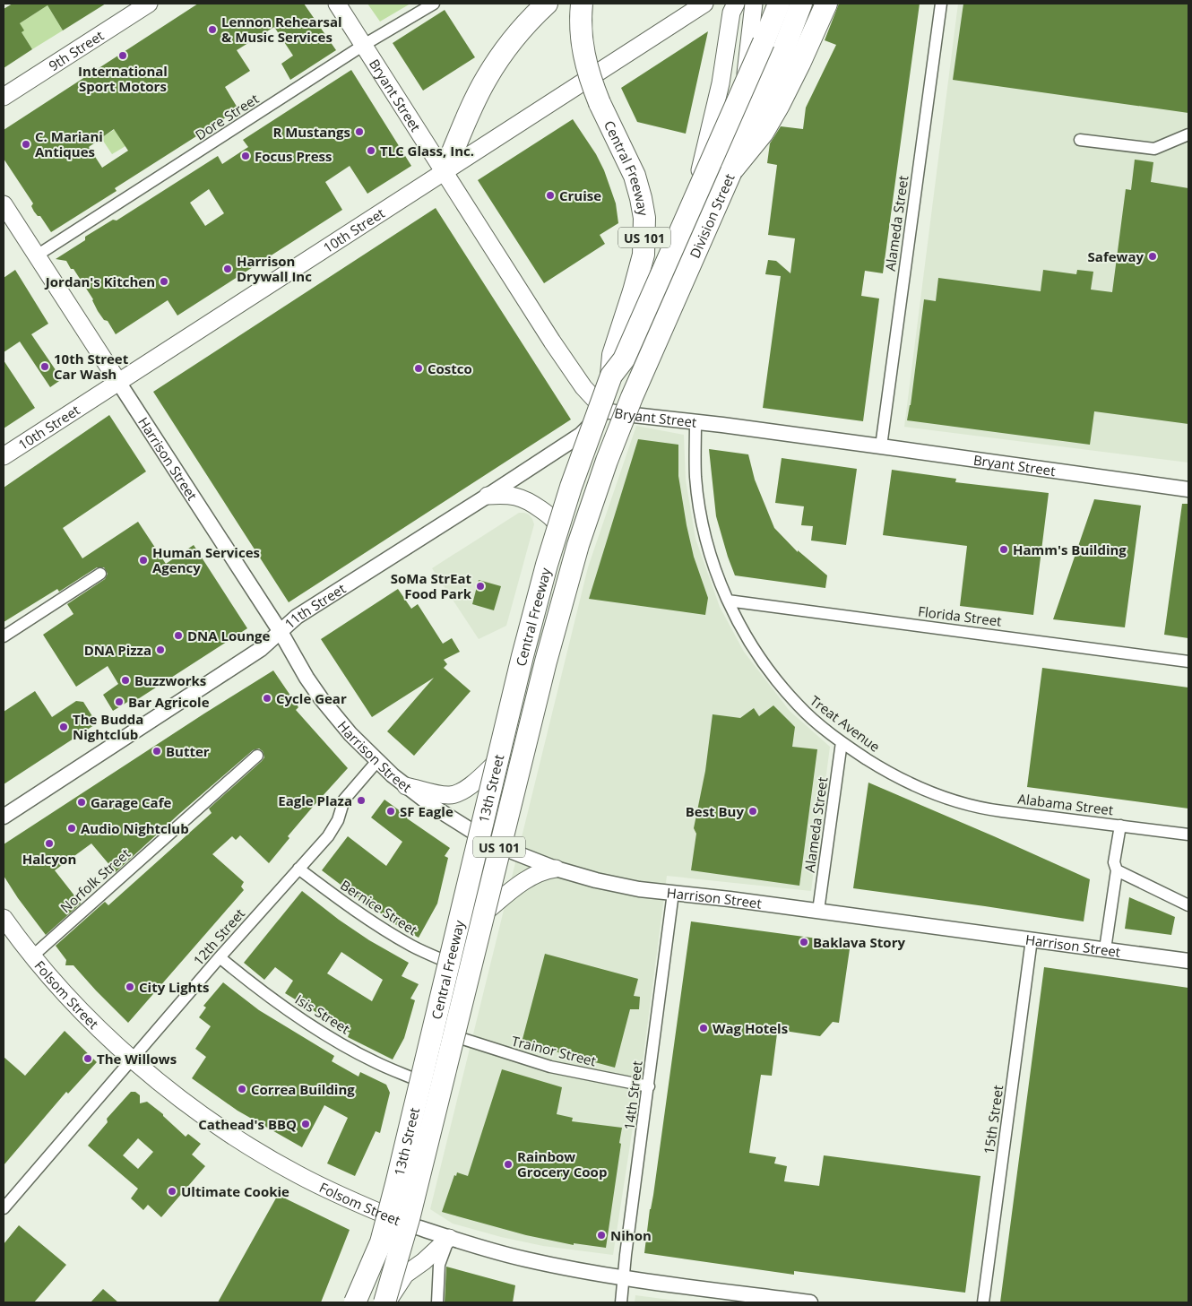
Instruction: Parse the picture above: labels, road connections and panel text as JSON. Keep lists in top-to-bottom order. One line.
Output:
{"streets":{"highway":["Central Freeway","US 101"],"main road":["9th Street","Bryant Street","Division Street","10th Street","Harrison Street","13th Street","Folsom Street"],"street":["Dore Street","Alameda Street","11th Street","Florida Street","Treat Avenue","Alabama Street","Norfolk Street","Bernice Street","12th Street","Isis Street","Trainor Street","14th Street","15th Street"]},"crossings":[["Bryant Street","Dore Street"],["Bryant Street","Division Street"],["Bryant Street","Alameda Street"],["Bryant Street","10th Street"],["Bryant Street","11th Street"],["Bryant Street","13th Street"],["Dore Street","Harrison Street"],["Central Freeway","US 101"],["Central Freeway","13th Street"],["Division Street","11th Street"],["Division Street","13th Street"],["Alameda Street","Harrison Street"],["Alameda Street","Treat Avenue"],["10th Street","Harrison Street"],["Harrison Street","11th Street"],["Harrison Street","13th Street"],["Harrison Street","12th Street"],["Harrison Street","14th Street"],["Harrison Street","15th Street"],["11th Street","13th Street"],["Florida Street","Treat Avenue"],["Treat Avenue","Alabama Street"],["13th Street","Bernice Street"],["13th Street","Folsom Street"],["13th Street","Isis Street"],["13th Street","Trainor Street"],["Norfolk Street","Folsom Street"],["Bernice Street","12th Street"],["12th Street","Folsom Street"],["12th Street","Isis Street"],["Folsom Street","14th Street"],["Trainor Street","14th Street"]],"places":["Lennon Rehearsal & Music Services","International Sport Motors","R Mustangs","C. Mariani Antiques","TLC Glass, Inc.","Focus Press","Cruise","Safeway","Harrison Drywall Inc","Jordan's Kitchen","10th Street Car Wash","Costco","Hamm's Building","Human Services Agency","SoMa StrEat Food Park","DNA Lounge","DNA Pizza","Buzzworks","Cycle Gear","Bar Agricole","The Budda Nightclub","Butter","Eagle Plaza","Garage Cafe","SF Eagle","Best Buy","Audio Nightclub","Halcyon","Baklava Story","City Lights","Wag Hotels","The Willows","Correa Building","Cathead's BBQ","Rainbow Grocery Coop","Ultimate Cookie","Nihon"]}
